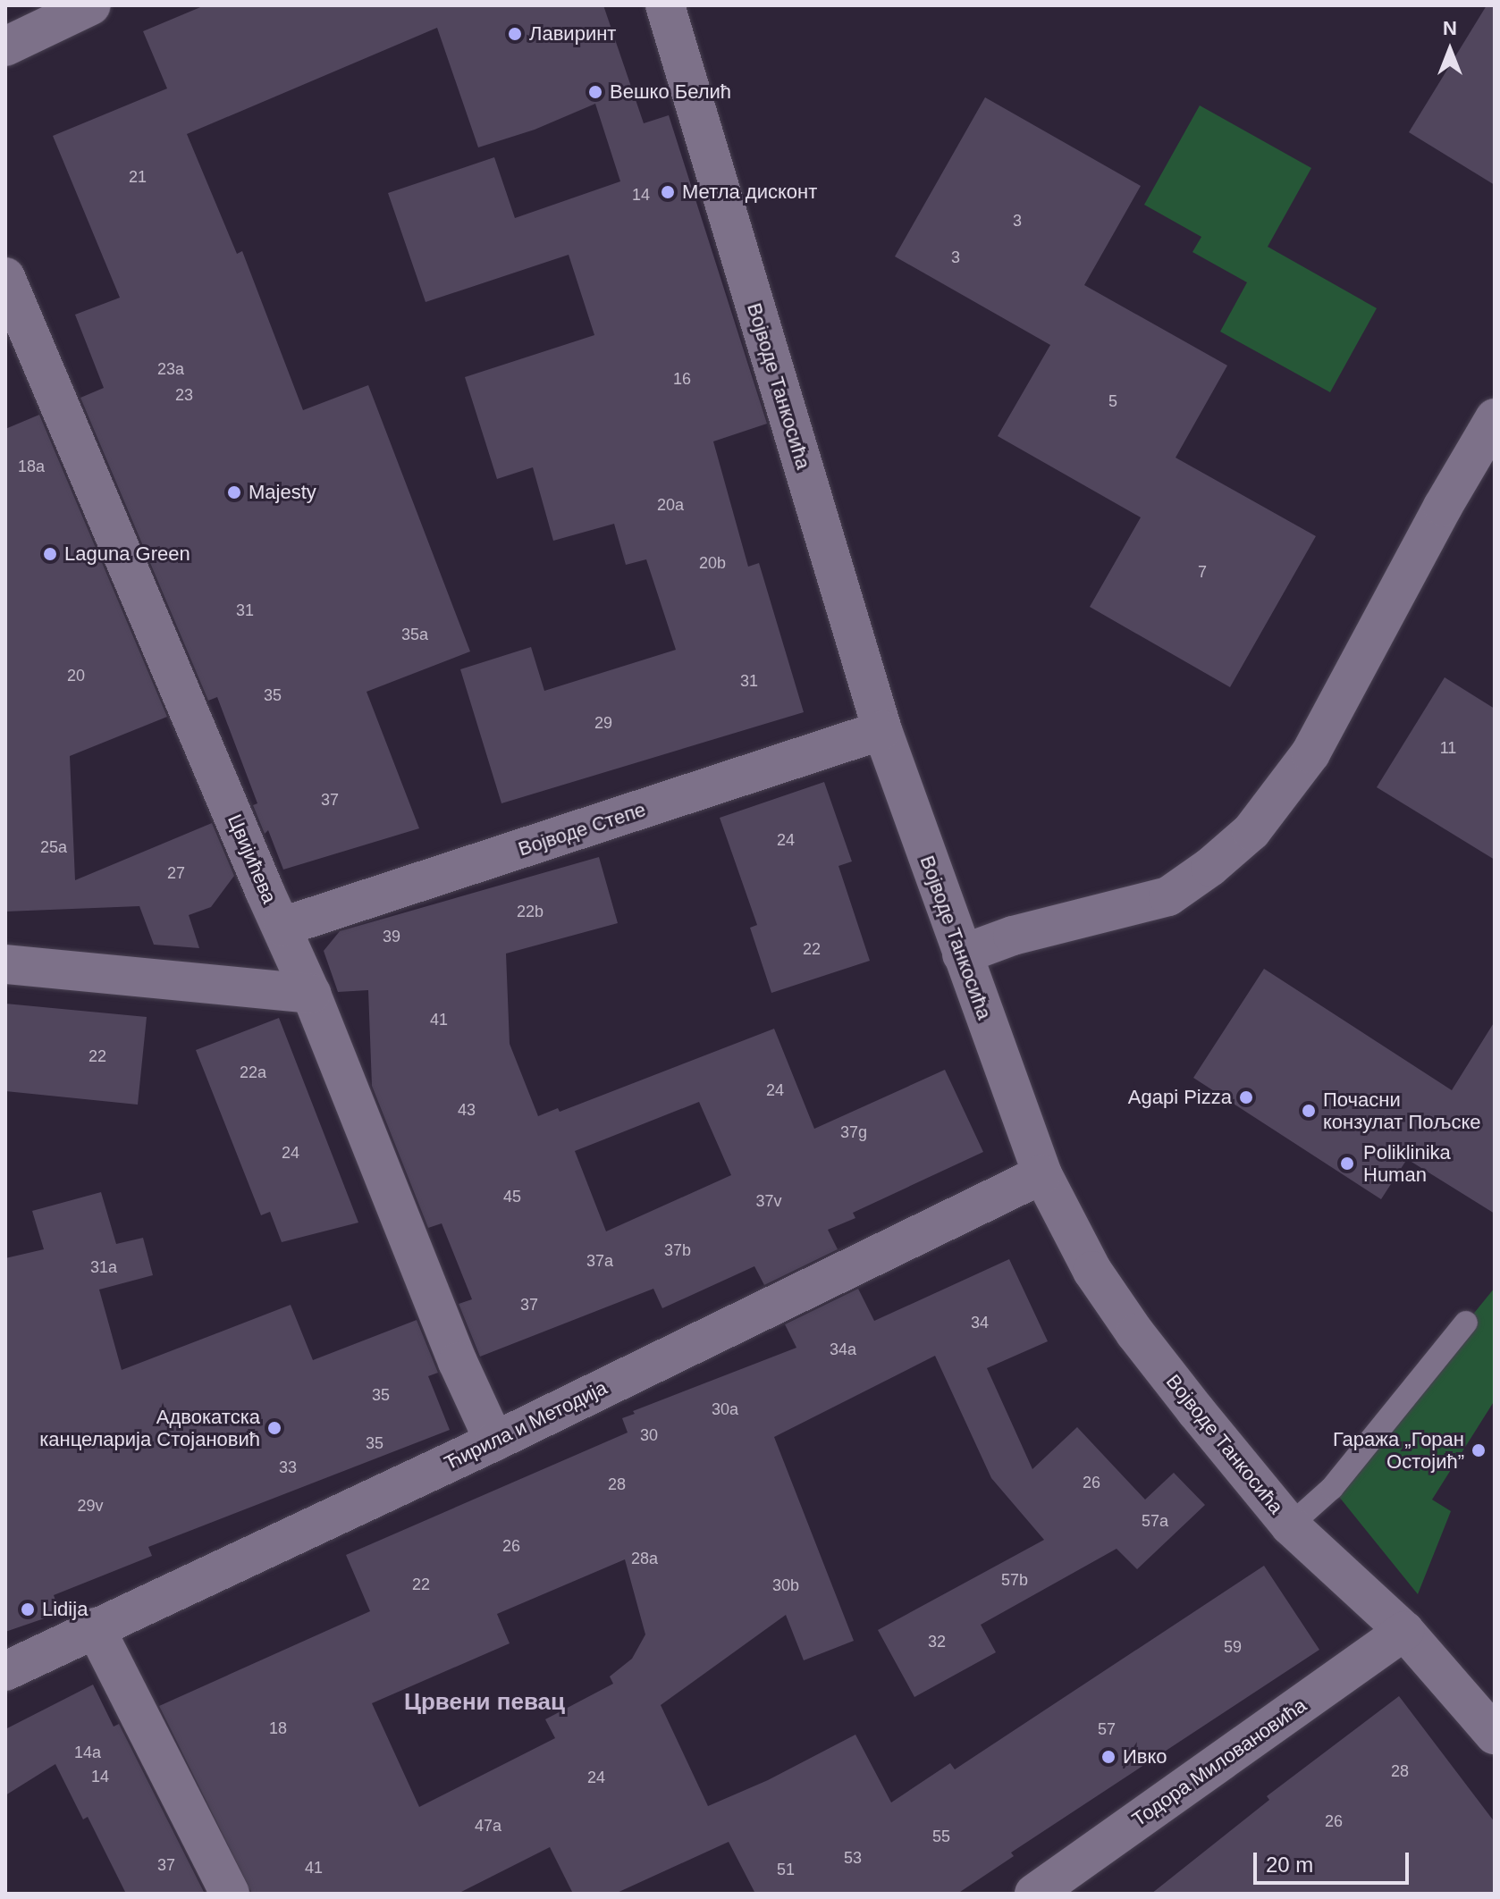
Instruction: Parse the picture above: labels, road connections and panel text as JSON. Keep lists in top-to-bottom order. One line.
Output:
{"streets":{"street":["Војводе Танкосића","Војводе Степе","Цвијићева","Ћирила и Методија","Тодора Миловановића"]},"crossings":[["Војводе Танкосића","Војводе Степе"],["Војводе Танкосића","Ћирила и Методија"],["Војводе Танкосића","Тодора Миловановића"],["Војводе Степе","Цвијићева"],["Цвијићева","Ћирила и Методија"]],"districts":["Црвени певац"],"places":["Лавиринт","Вешко Белић","Метла дисконт","Majesty","Laguna Green","Agapi Pizza","Почасни конзулат Пољске","Poliklinika Human","Адвокатска канцеларија Стојановић","Гаража „Горан Остојић”","Lidija","Ивко"],"house_numbers":["21","14","3","3","23a","16","23","5","18a","20a","20b","7","31","35a","20","31","35","29","11","37","24","25a","27","22b","39","22","41","22","22a","24","43","37g","24","45","37v","37b","37a","31a","37","34","34a","35","30a","30","35","33","26","28","29v","57a","26","28a","57b","22","30b","32","59","18","57","14a","28","14","24","26","47a","55","53","37","41","51"],"scale_bar":"20 m","north":"top"}
